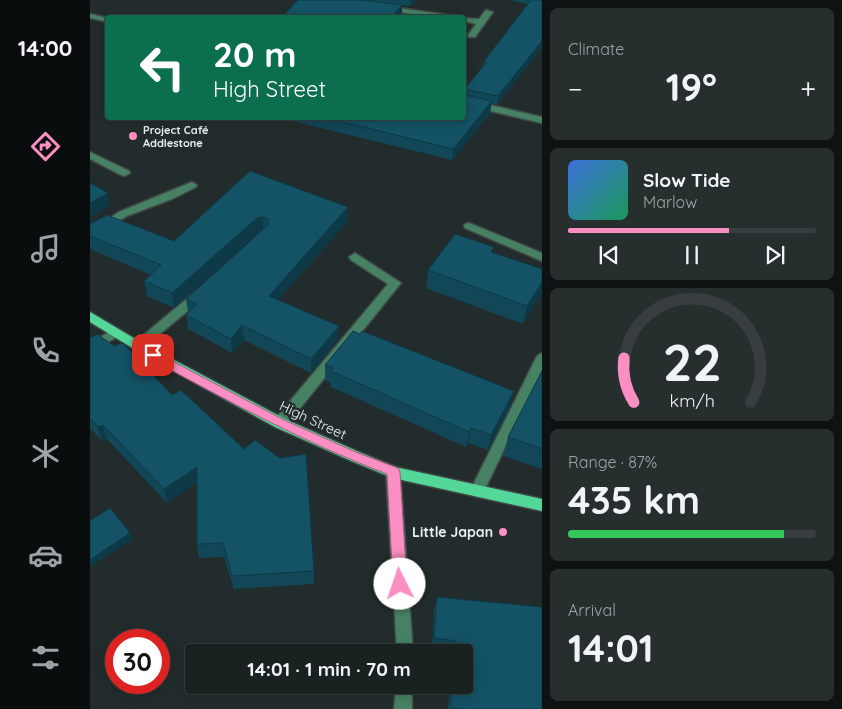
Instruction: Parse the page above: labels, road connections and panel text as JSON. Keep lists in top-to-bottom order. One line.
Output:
{"streets":{"main road":["High Street"]},"places":["Project Café Addlestone","Little Japan"],"page":{"tabs":"14:00","tile":["Climate",["Range · 87%","435 km"],["Arrival","14:01"]],"turn":["20 m","High Street"],"heat":["−","19°","+"],"song":["Slow Tide","Marlow"],"limit":"30","trip":"14:01 · 1 min · 70 m","gauge":["22","km/h"]}}
